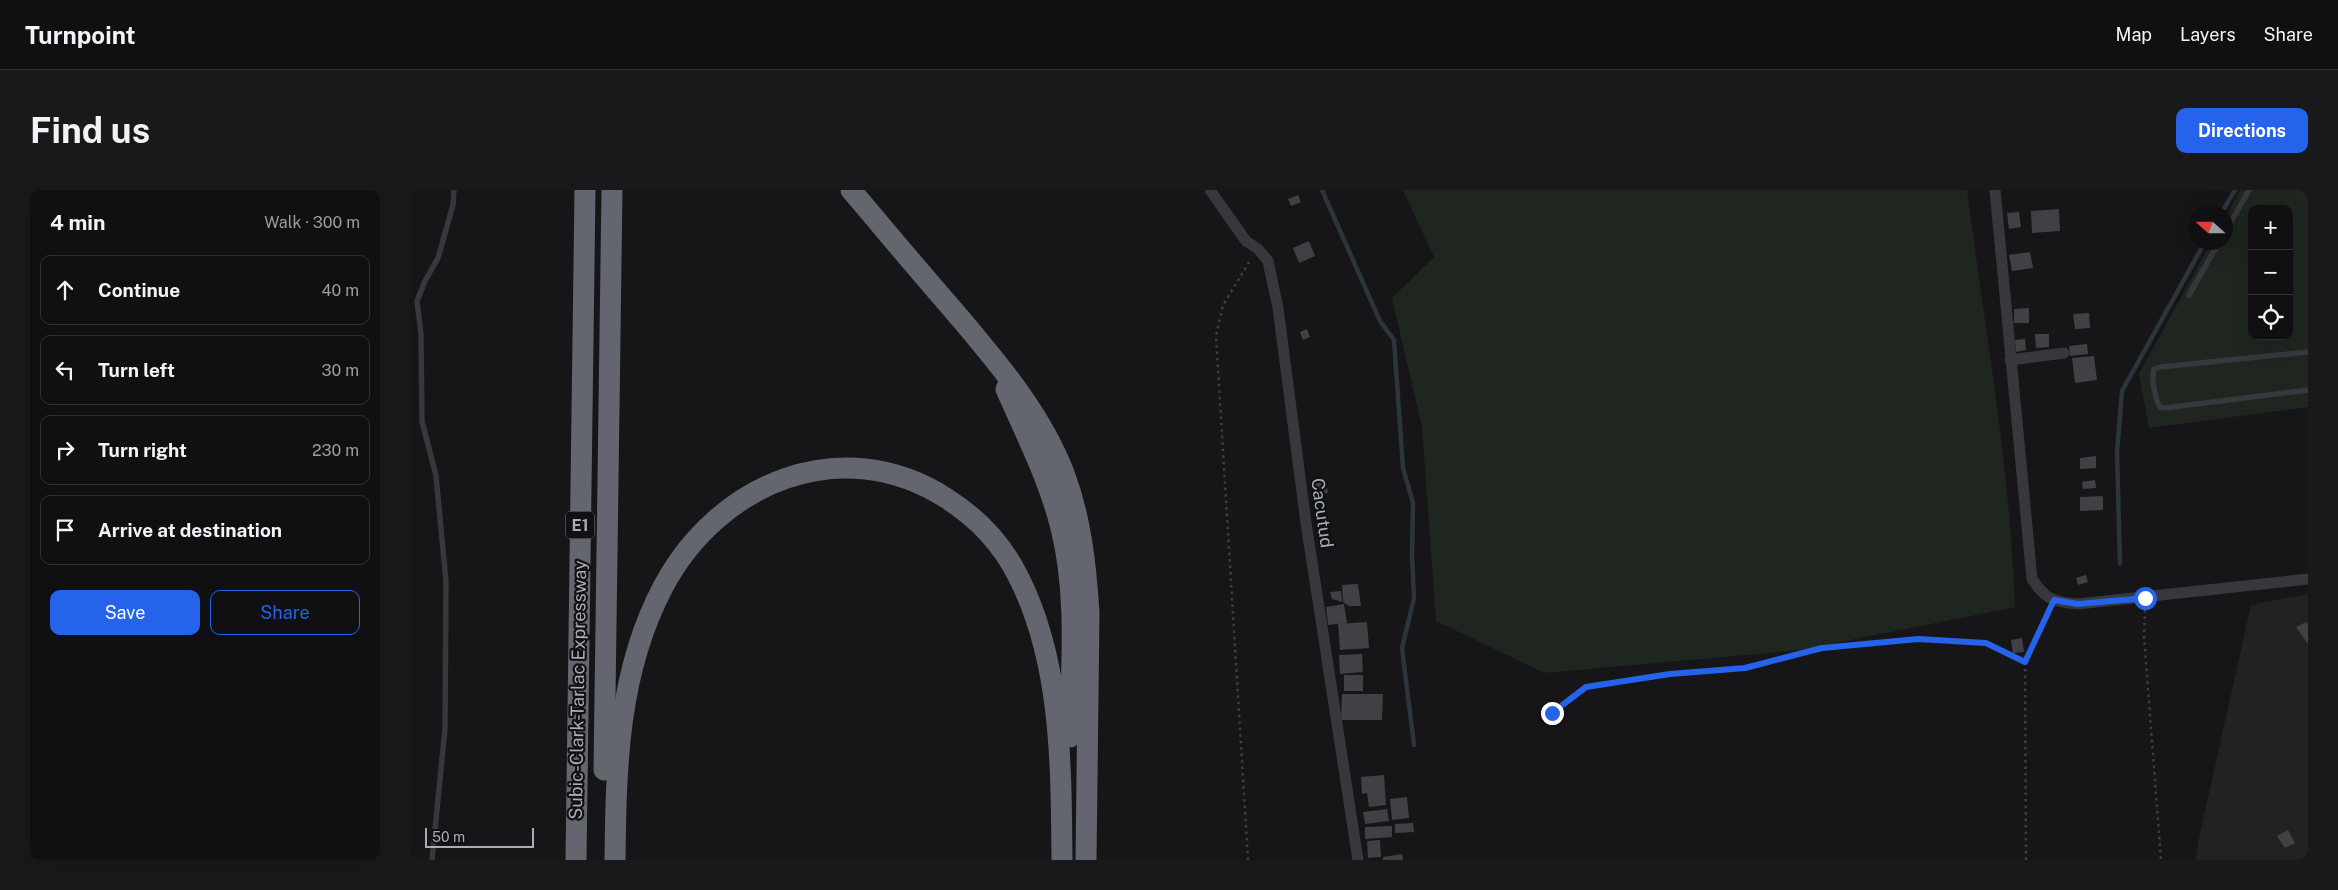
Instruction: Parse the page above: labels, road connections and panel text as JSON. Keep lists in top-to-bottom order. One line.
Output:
{"streets":{"highway":["E1","Subic-Clark-Tarlac Expressway"],"street":["Cacutud"]},"scale_bar":"50 m","north":"left","page":{"header":"Turnpoint","nav":["Map","Layers","Share"],"buttons":["Directions",["Save","Share"]],"title":"Find us","heading":["4 min","Walk · 300 m"],"map_buttons":["+","−"],"list":[["Continue","40 m"],["Turn left","30 m"],["Turn right","230 m"],"Arrive at destination"],"scale":"50 m"}}
